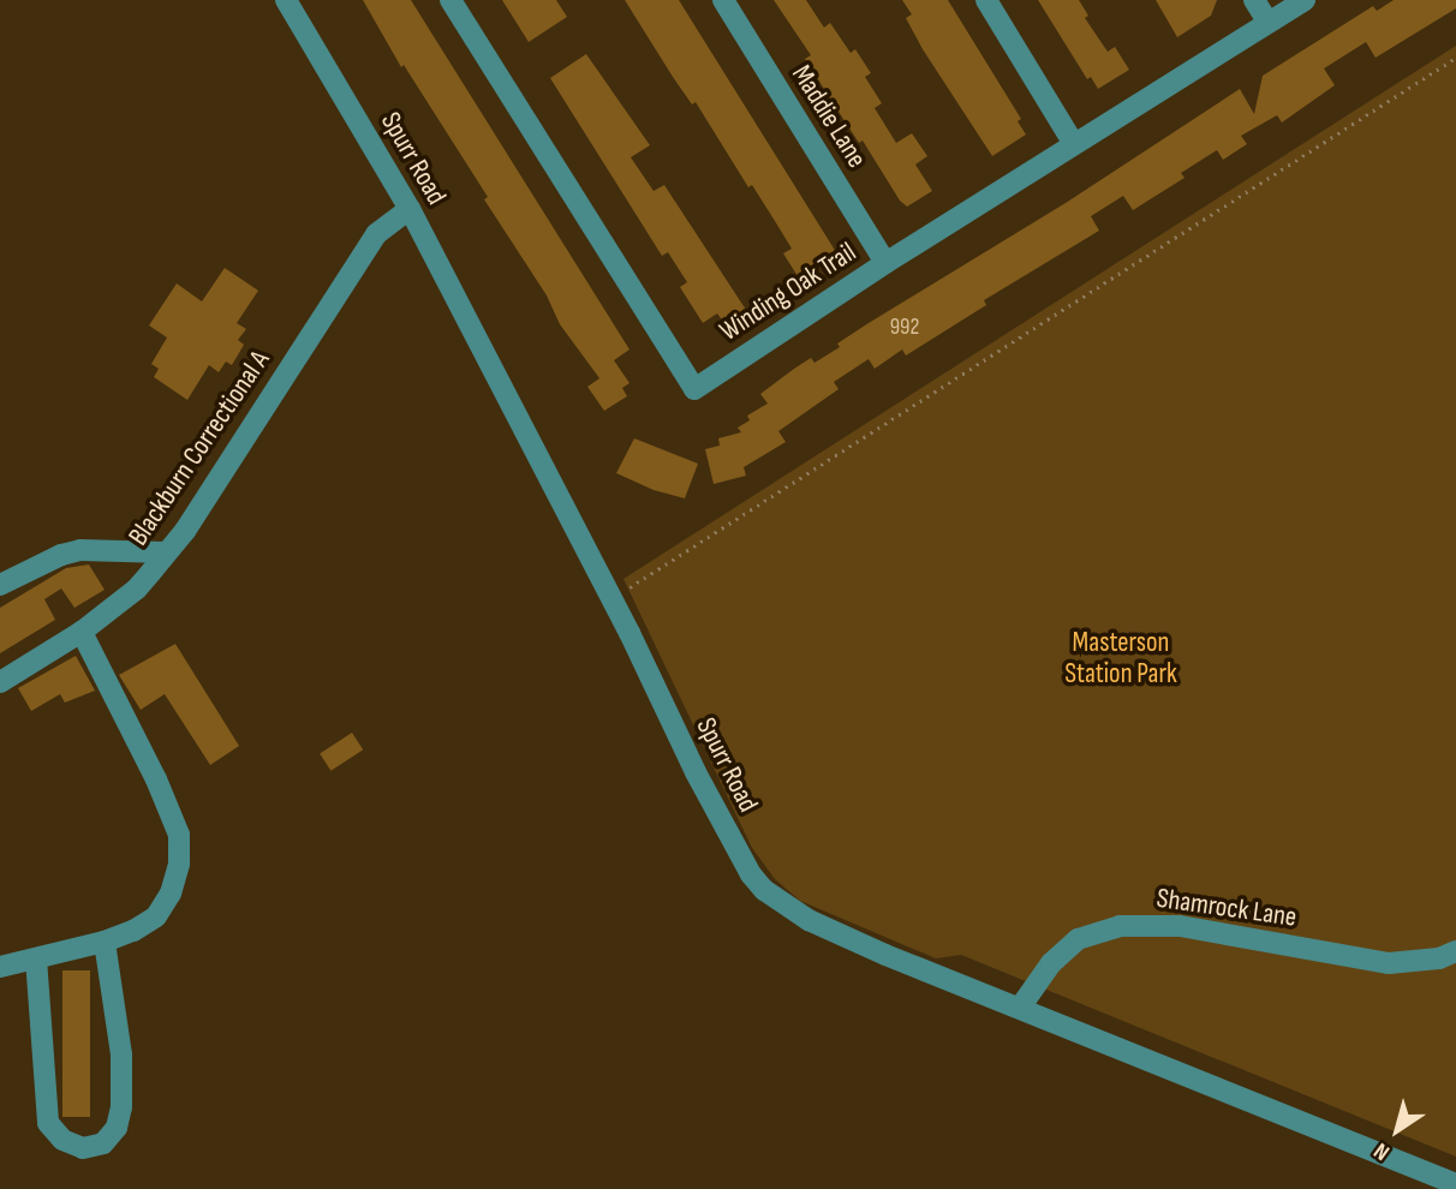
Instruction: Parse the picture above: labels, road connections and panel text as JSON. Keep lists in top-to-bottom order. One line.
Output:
{"streets":{"street":["Maddie Lane","Spurr Road","Winding Oak Trail","Blackburn Correctional A","Shamrock Lane"]},"crossings":[["Maddie Lane","Winding Oak Trail"],["Spurr Road","Blackburn Correctional A"],["Spurr Road","Shamrock Lane"]],"parks":["Masterson Station Park"],"house_numbers":["992"],"north":"bottom left"}
